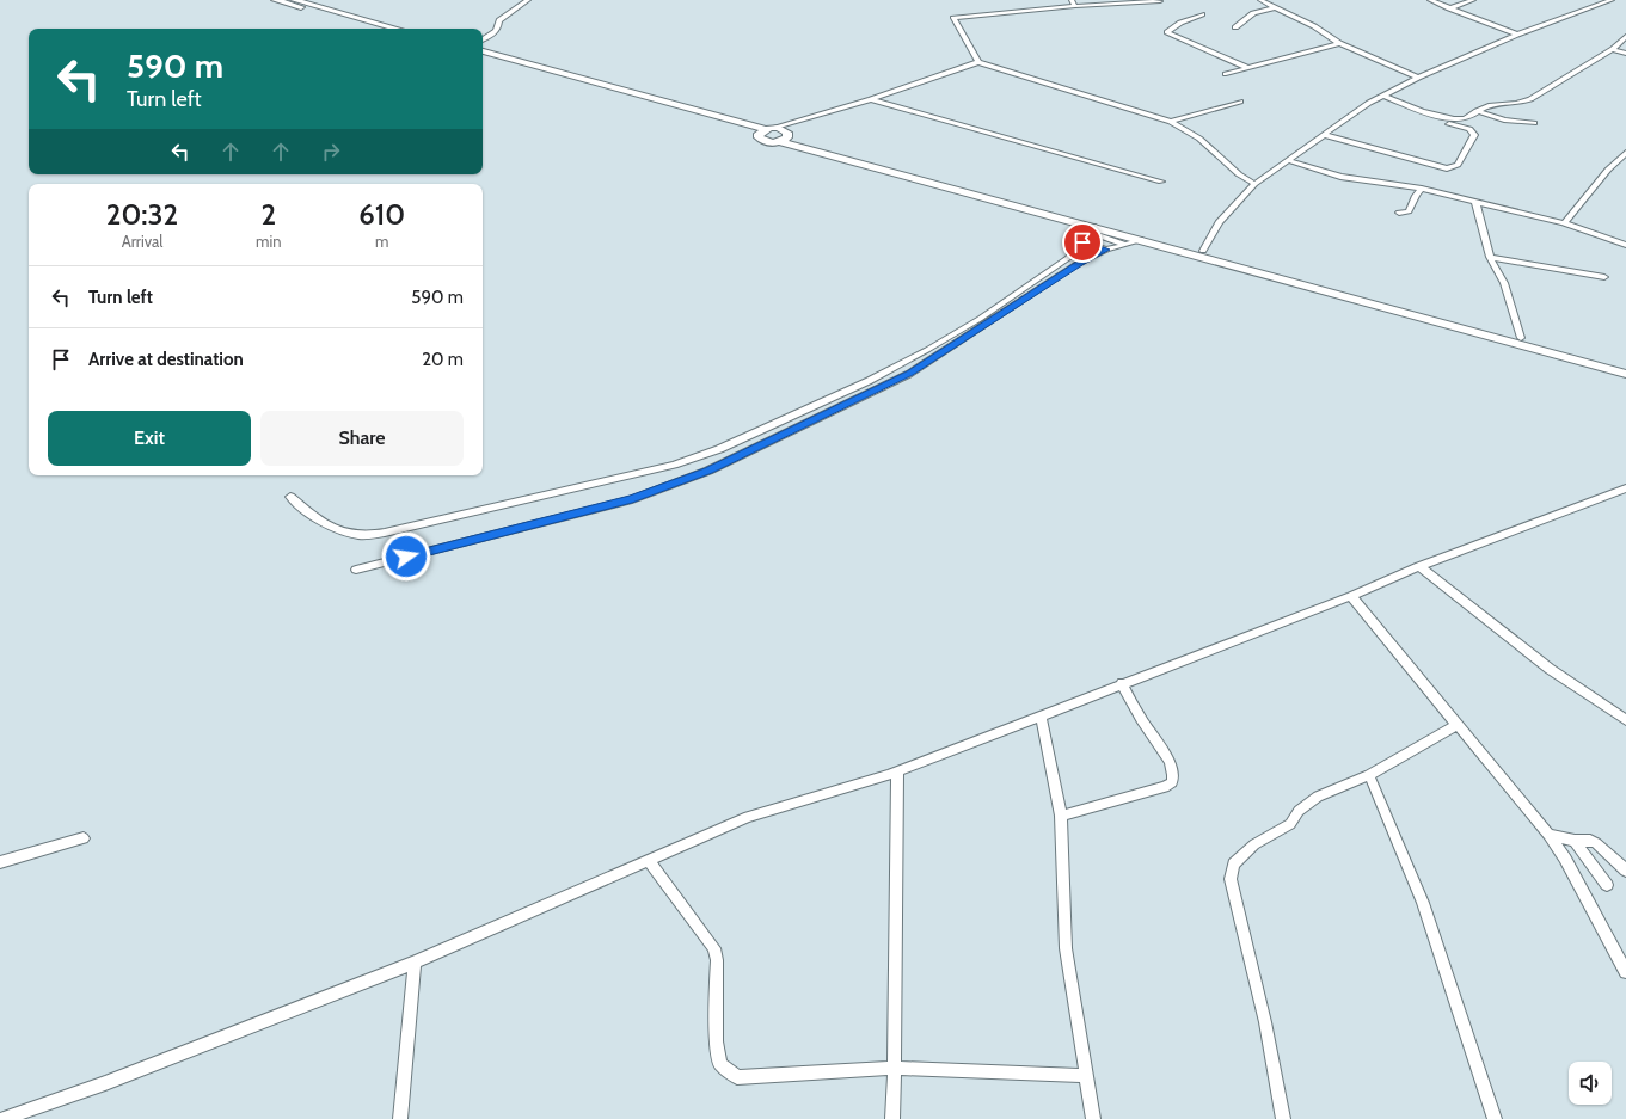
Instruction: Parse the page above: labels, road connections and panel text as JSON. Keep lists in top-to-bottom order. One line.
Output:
{"page":{"turn":["590 m","Turn left"],"eta":["20:32","Arrival","2","min","610","m"],"list":[{"name":"Turn left","value":"590 m"},{"name":"Arrive at destination","value":"20 m"}],"buttons":["Exit","Share"]}}
